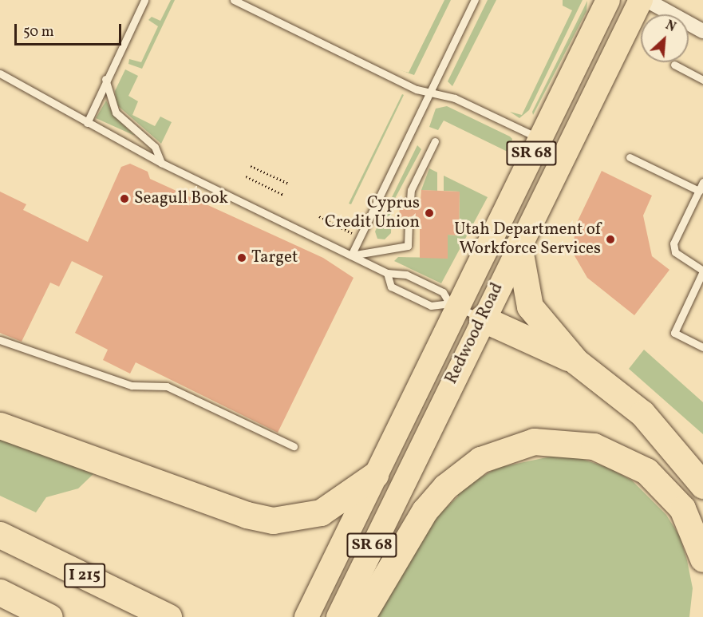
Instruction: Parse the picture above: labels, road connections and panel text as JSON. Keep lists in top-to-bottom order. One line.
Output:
{"streets":{"highway":["I 215"],"main road":["SR 68","Redwood Road"]},"places":["Seagull Book","Cyprus Credit Union","Utah Department of Workforce Services","Target"],"scale_bar":"50 m","north":"top right"}
